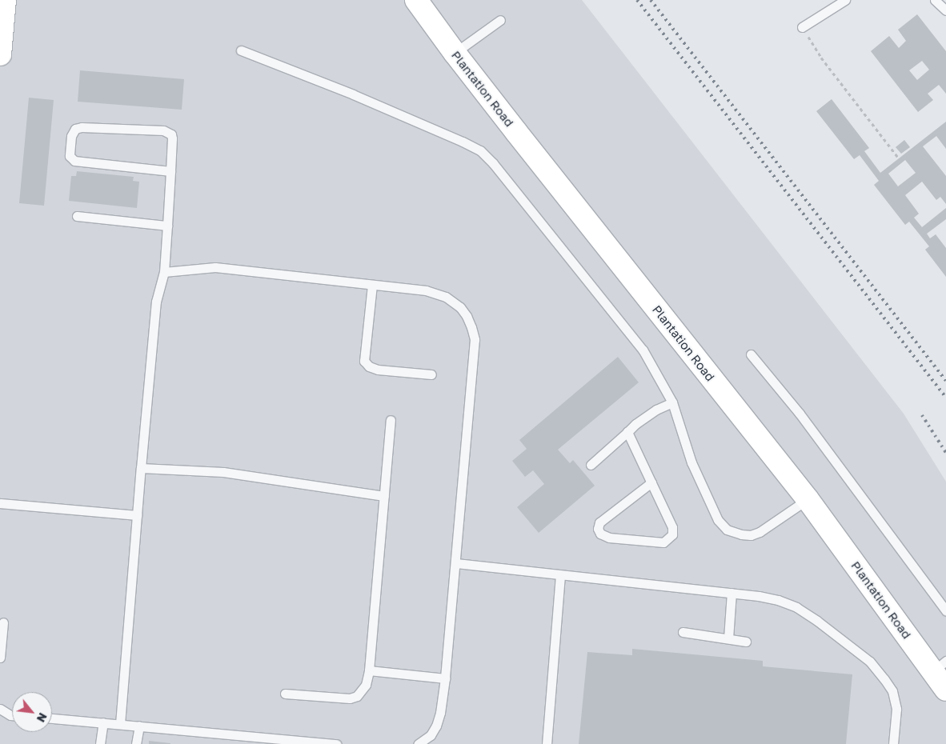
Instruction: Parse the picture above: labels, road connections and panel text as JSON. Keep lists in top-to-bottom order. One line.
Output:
{"streets":{"street":["Plantation Road"]},"north":"bottom right"}
